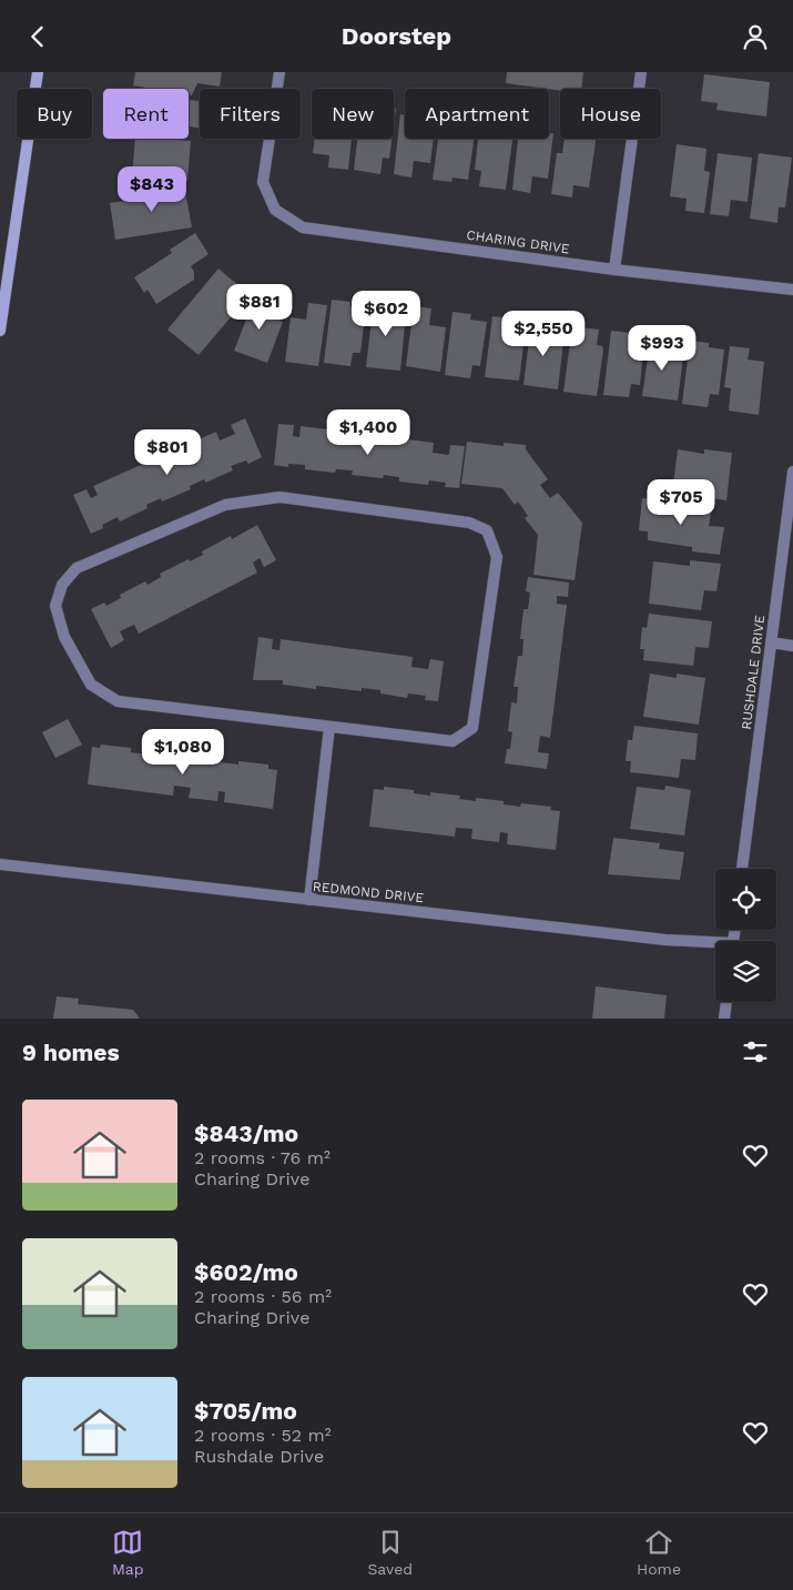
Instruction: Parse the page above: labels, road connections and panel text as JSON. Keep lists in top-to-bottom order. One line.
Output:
{"streets":{"street":["CHARING DRIVE","RUSHDALE DRIVE","REDMOND DRIVE"]},"page":{"header":"Doorstep","chip":["Buy","Rent","Filters","New","Apartment","House"],"price":["$843","$881","$602","$2,550","$993","$1,400","$801","$705","$1,080"],"heading":"9 homes","list":[{"name":"$843/mo","note":"2 rooms · 76 m² · Charing Drive"},{"name":"$602/mo","note":"2 rooms · 56 m² · Charing Drive"},{"name":"$705/mo","note":"2 rooms · 52 m² · Rushdale Drive"}],"tabs":["Map","Saved","Home"]}}
